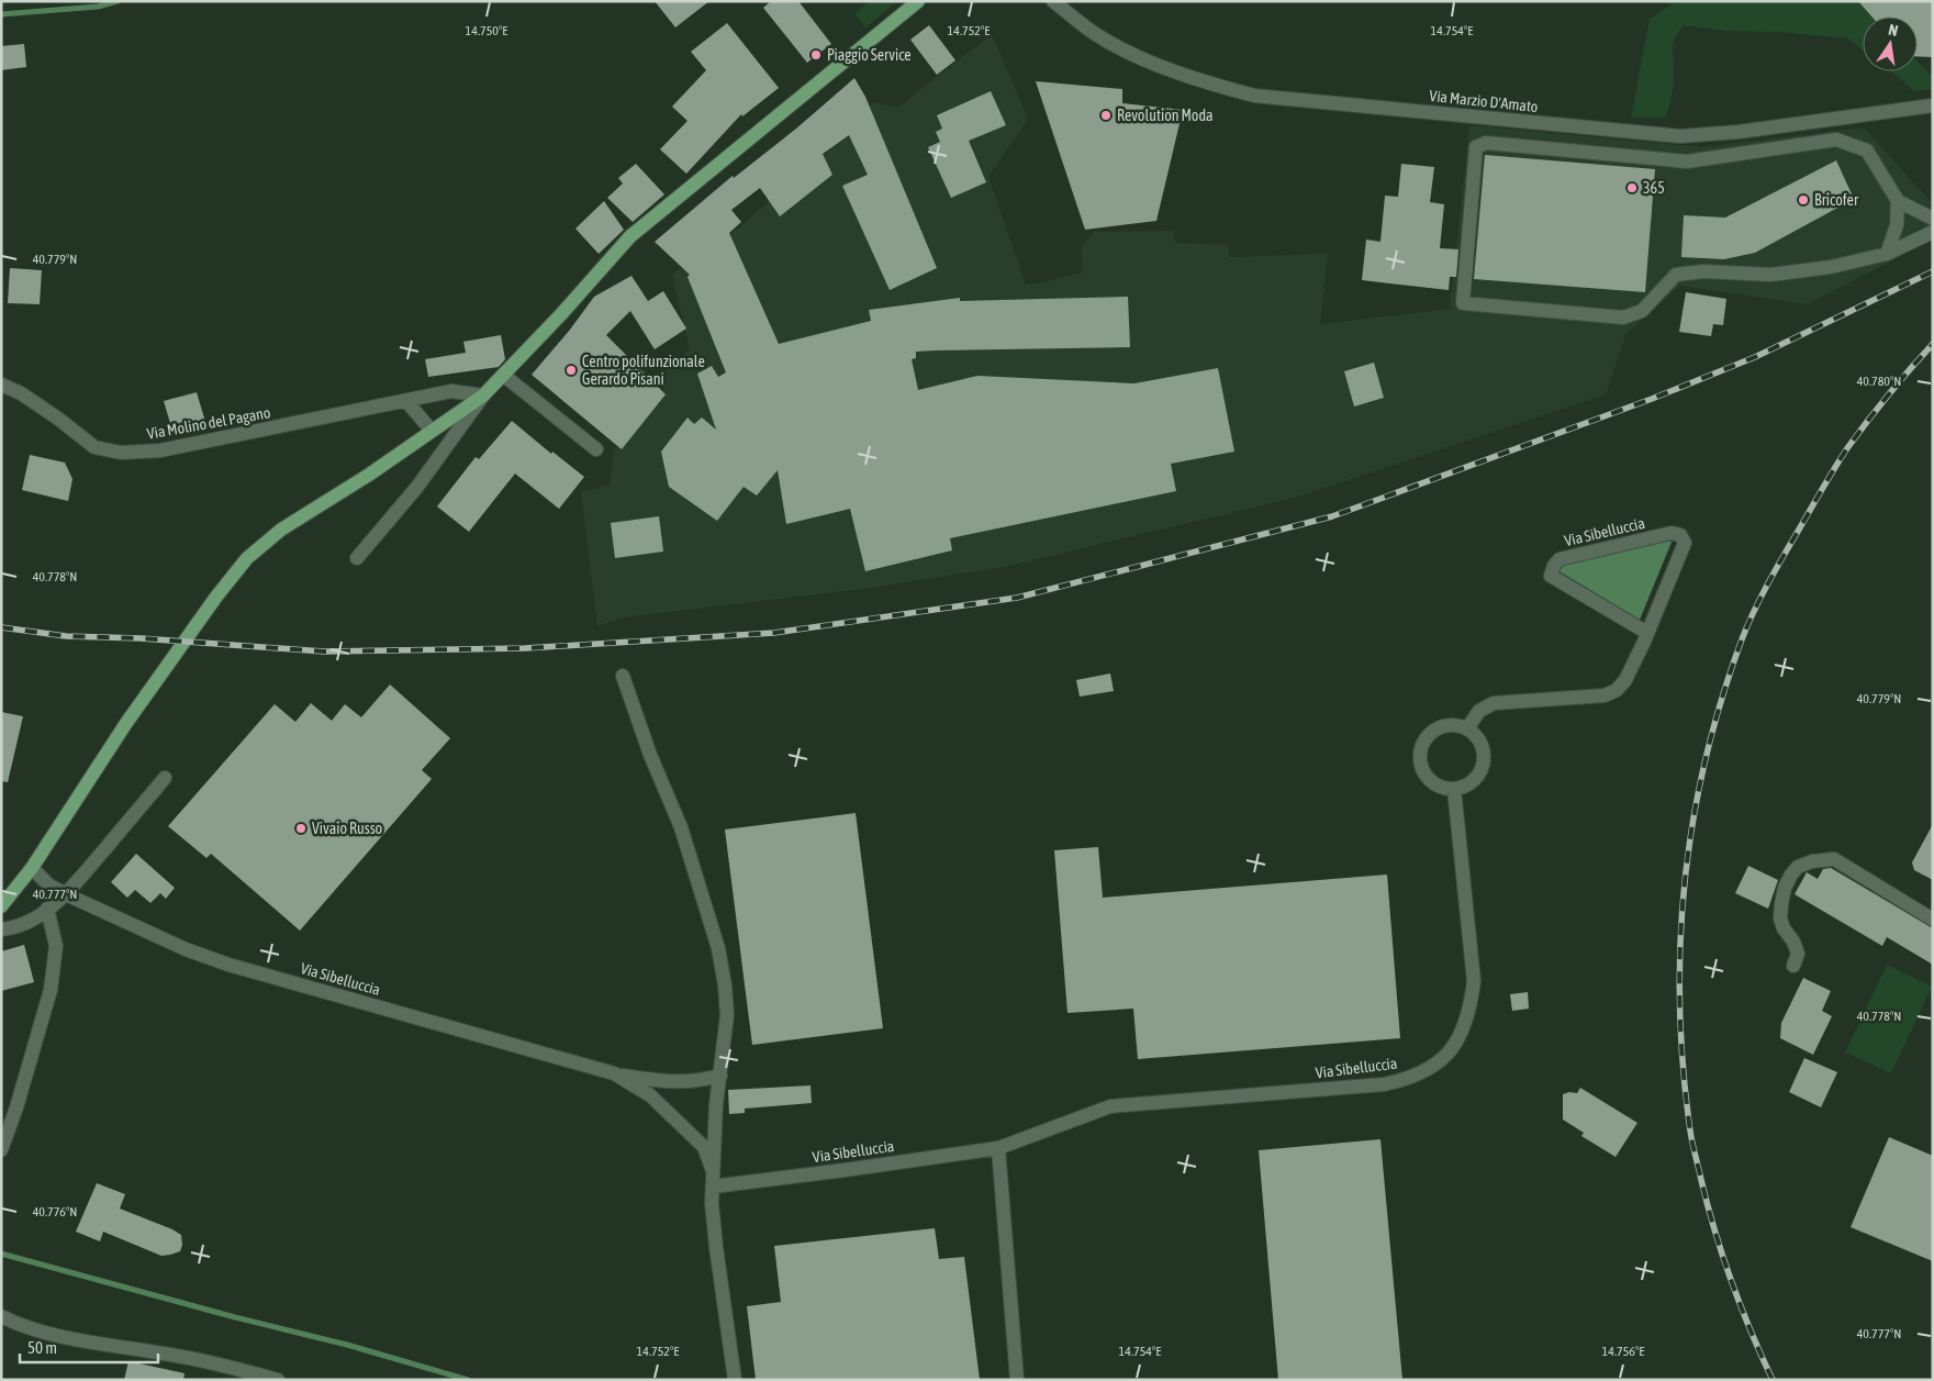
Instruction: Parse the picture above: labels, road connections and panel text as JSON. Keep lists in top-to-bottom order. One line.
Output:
{"streets":{"street":["Via Marzio D'Amato","Via Molino del Pagano","Via Sibelluccia"]},"places":["Piaggio Service","Revolution Moda","365","Bricofer","Centro polifunzionale Gerardo Pisani","Vivaio Russo"],"scale_bar":"50 m","north":"top","coordinates":["14.750°E","14.752°E","14.754°E","40.779°N","40.780°N","40.778°N","40.777°N","40.776°N","14.756°E"]}
